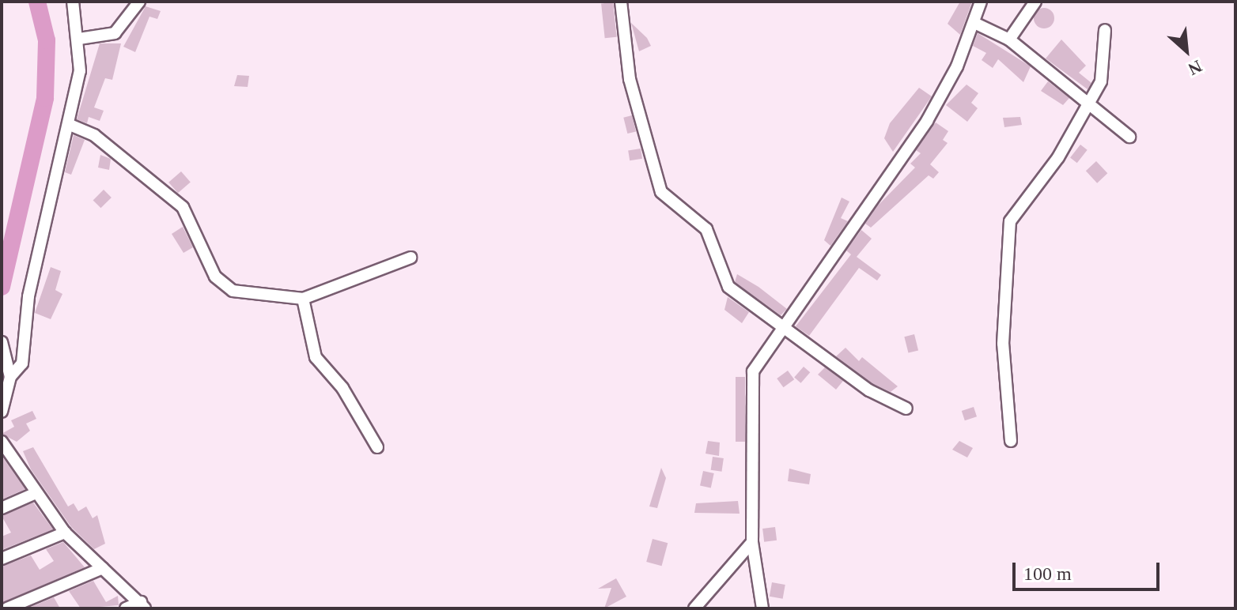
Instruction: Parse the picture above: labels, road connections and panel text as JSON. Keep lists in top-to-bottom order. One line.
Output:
{"scale_bar":"100 m","north":"bottom right"}
